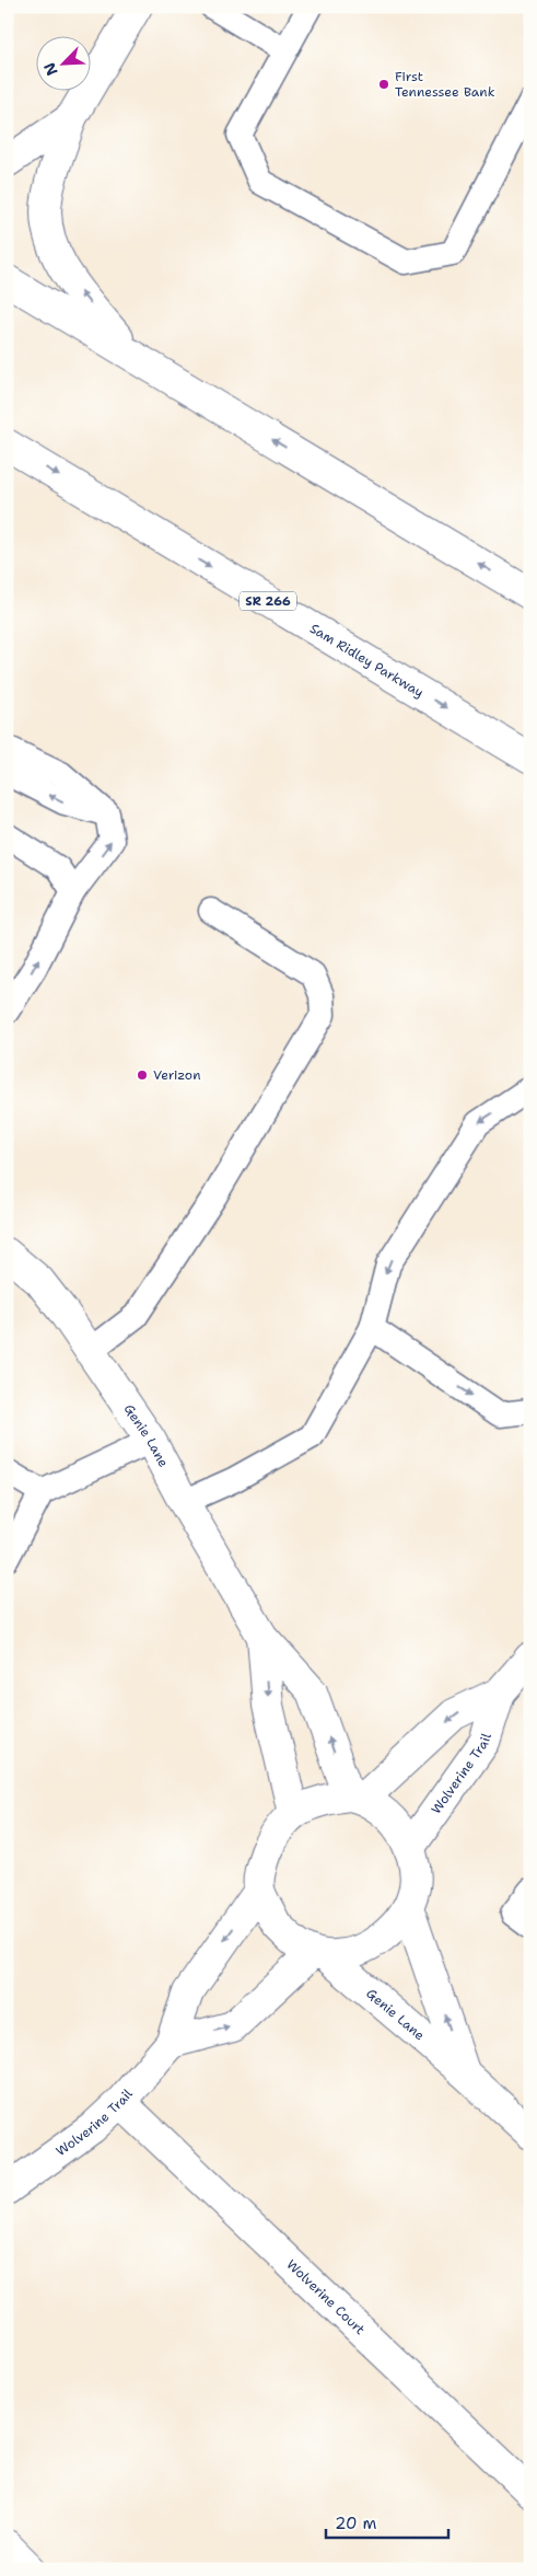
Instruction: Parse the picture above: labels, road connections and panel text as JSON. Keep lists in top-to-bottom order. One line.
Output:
{"streets":{"street":["SR 266","Sam Ridley Parkway","Genie Lane","Wolverine Trail","Wolverine Court"]},"crossings":[["Genie Lane","Wolverine Trail"],["Wolverine Trail","Wolverine Court"]],"places":["First Tennessee Bank","Verizon"],"scale_bar":"20 m","north":"bottom left"}
